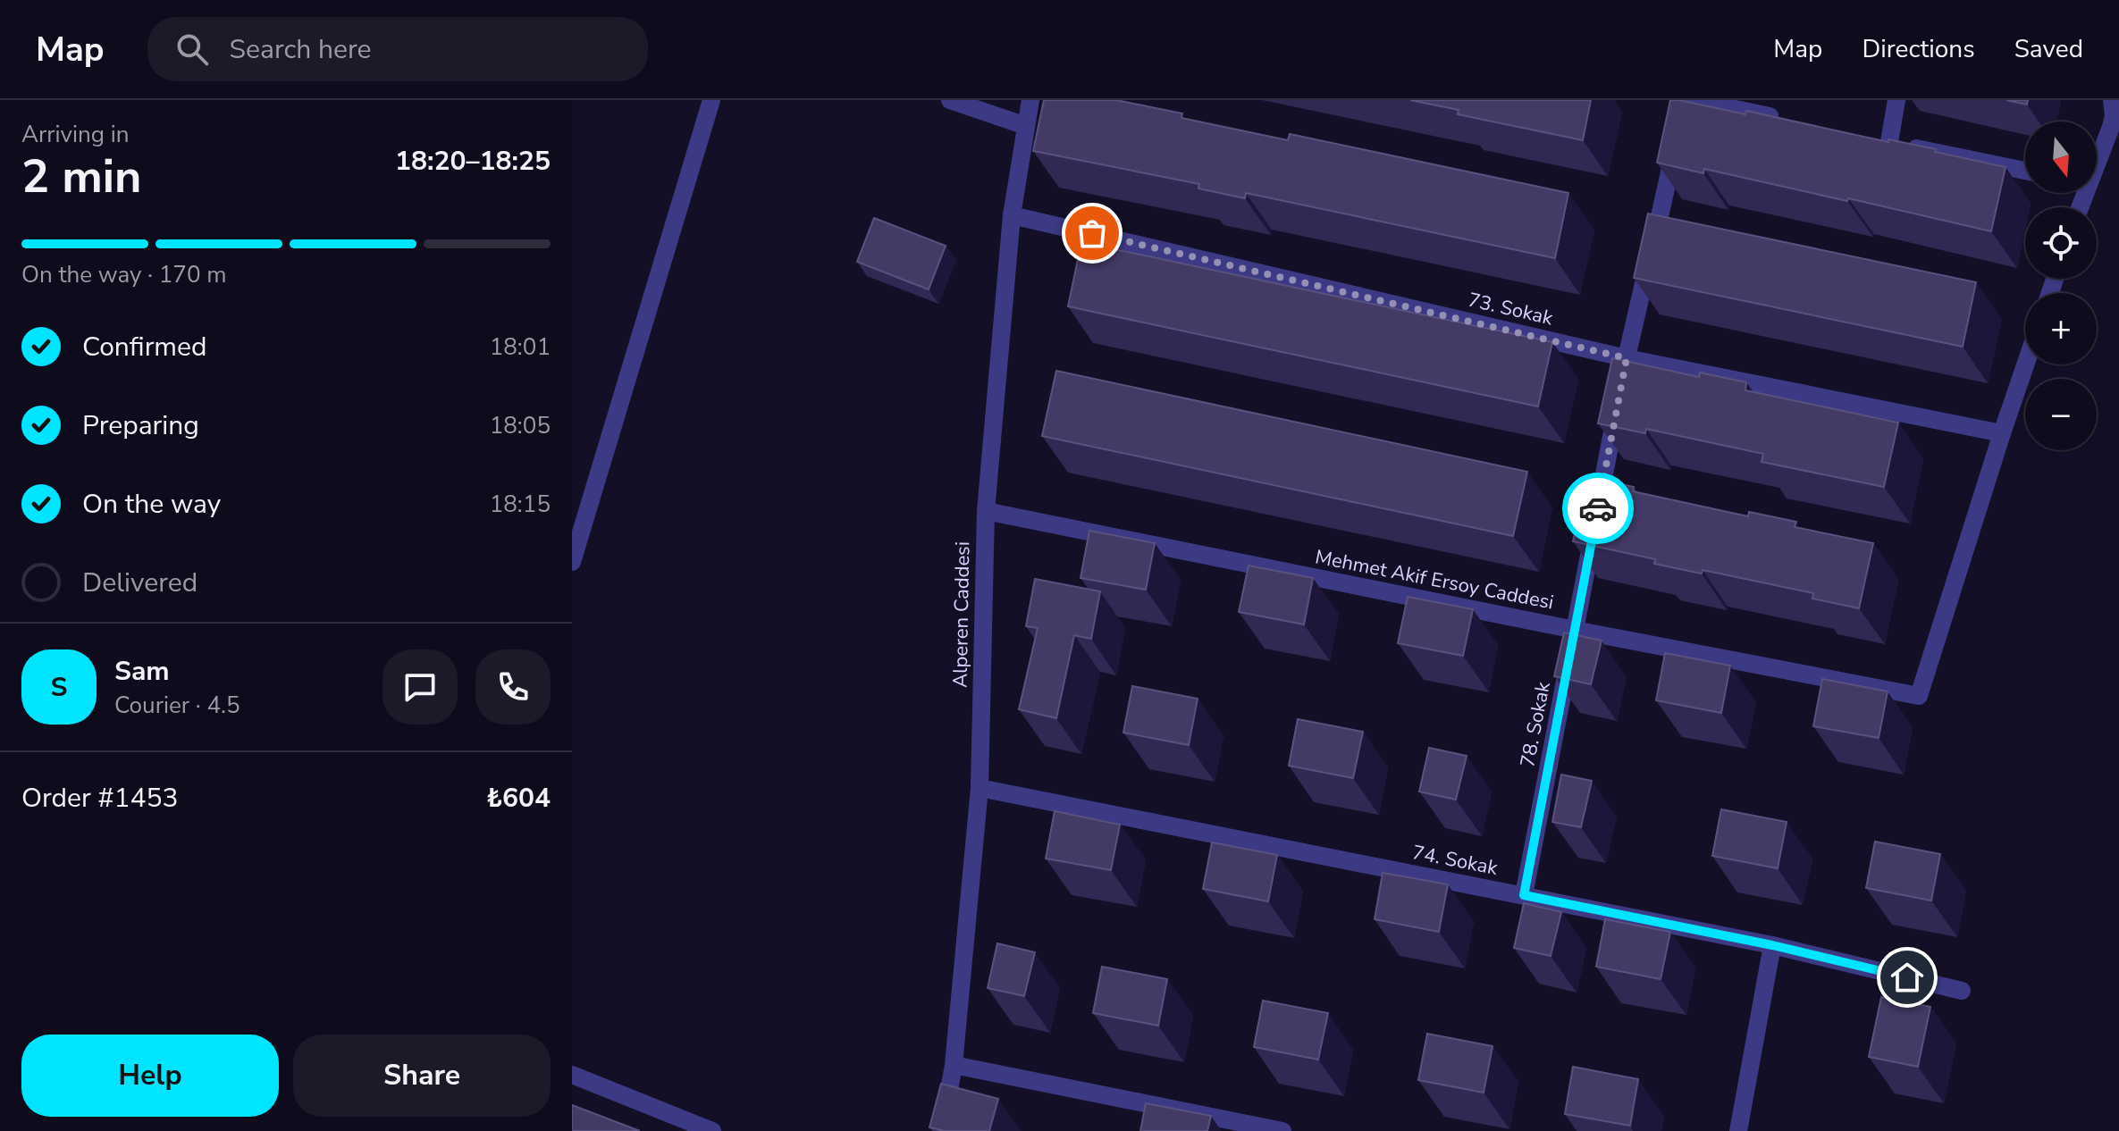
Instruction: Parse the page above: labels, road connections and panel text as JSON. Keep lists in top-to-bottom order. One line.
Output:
{"streets":{"street":["73. Sokak","Mehmet Akif Ersoy Caddesi","Alperen Caddesi","78. Sokak","74. Sokak"]},"crossings":[["73. Sokak","Mehmet Akif Ersoy Caddesi"],["73. Sokak","Alperen Caddesi"],["73. Sokak","78. Sokak"],["Mehmet Akif Ersoy Caddesi","Alperen Caddesi"],["Mehmet Akif Ersoy Caddesi","78. Sokak"],["Alperen Caddesi","74. Sokak"],["78. Sokak","74. Sokak"]],"north":"bottom","page":{"header":"Map","search":"Search here","nav":["Map","Directions","Saved"],"heading":["2 min","Arriving in","18:20–18:25"],"panel":["Sam","Courier · 4.5","Order #1453","₺604"],"map_buttons":["+","−"],"bar":"On the way · 170 m","list":[["Confirmed","18:01"],["Preparing","18:05"],["On the way","18:15"],"Delivered"],"round":"S","buttons":["Help","Share"]}}
